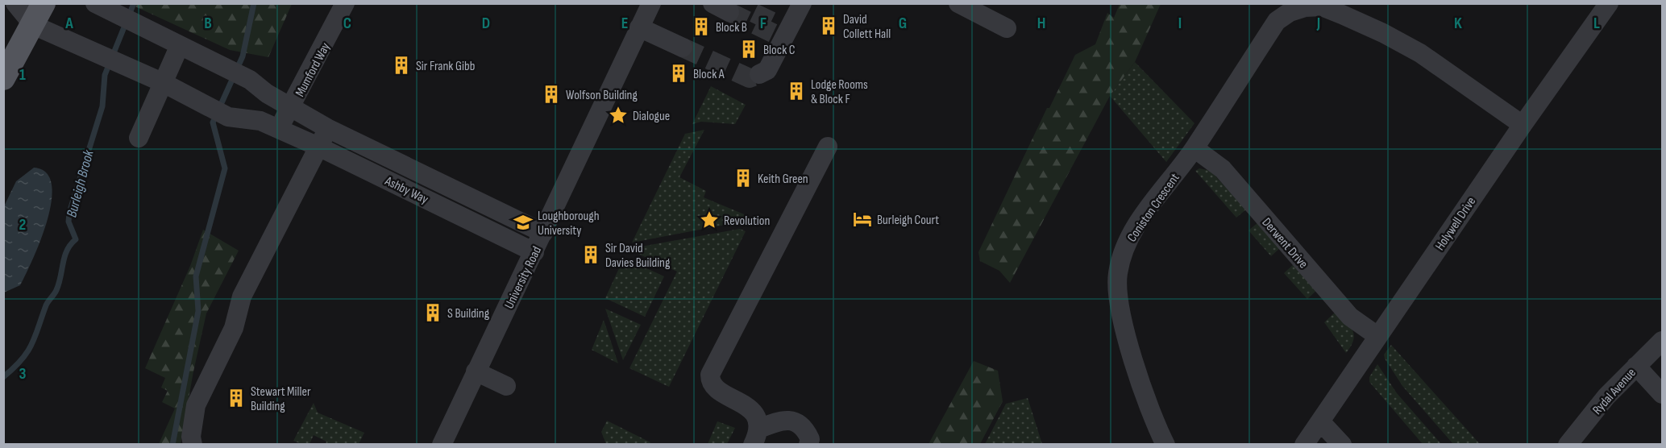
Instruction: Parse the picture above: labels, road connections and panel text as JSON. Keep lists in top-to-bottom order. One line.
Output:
{"streets":{"street":["Mumford Way","Ashby Way","Coniston Crescent","Holywell Drive","Derwent Drive","University Road","Rydal Avenue"]},"crossings":[["Mumford Way","Ashby Way"],["Ashby Way","University Road"],["Coniston Crescent","Holywell Drive"],["Coniston Crescent","Derwent Drive"],["Holywell Drive","Derwent Drive"]],"water":["Burleigh Brook"],"places":{"building":["David Collett Hall","Block B","Block C","Sir Frank Gibb","Block A","Lodge Rooms & Block F","Wolfson Building","Keith Green","Sir David Davies Building","S Building","Stewart Miller Building"],"place":["Dialogue","Revolution"],"hotel":["Burleigh Court"],"school or university":["Loughborough University"]},"grid":{"columns":["A","B","C","D","E","F","G","H","I","J","K","L"],"rows":["1","2","3"]}}
